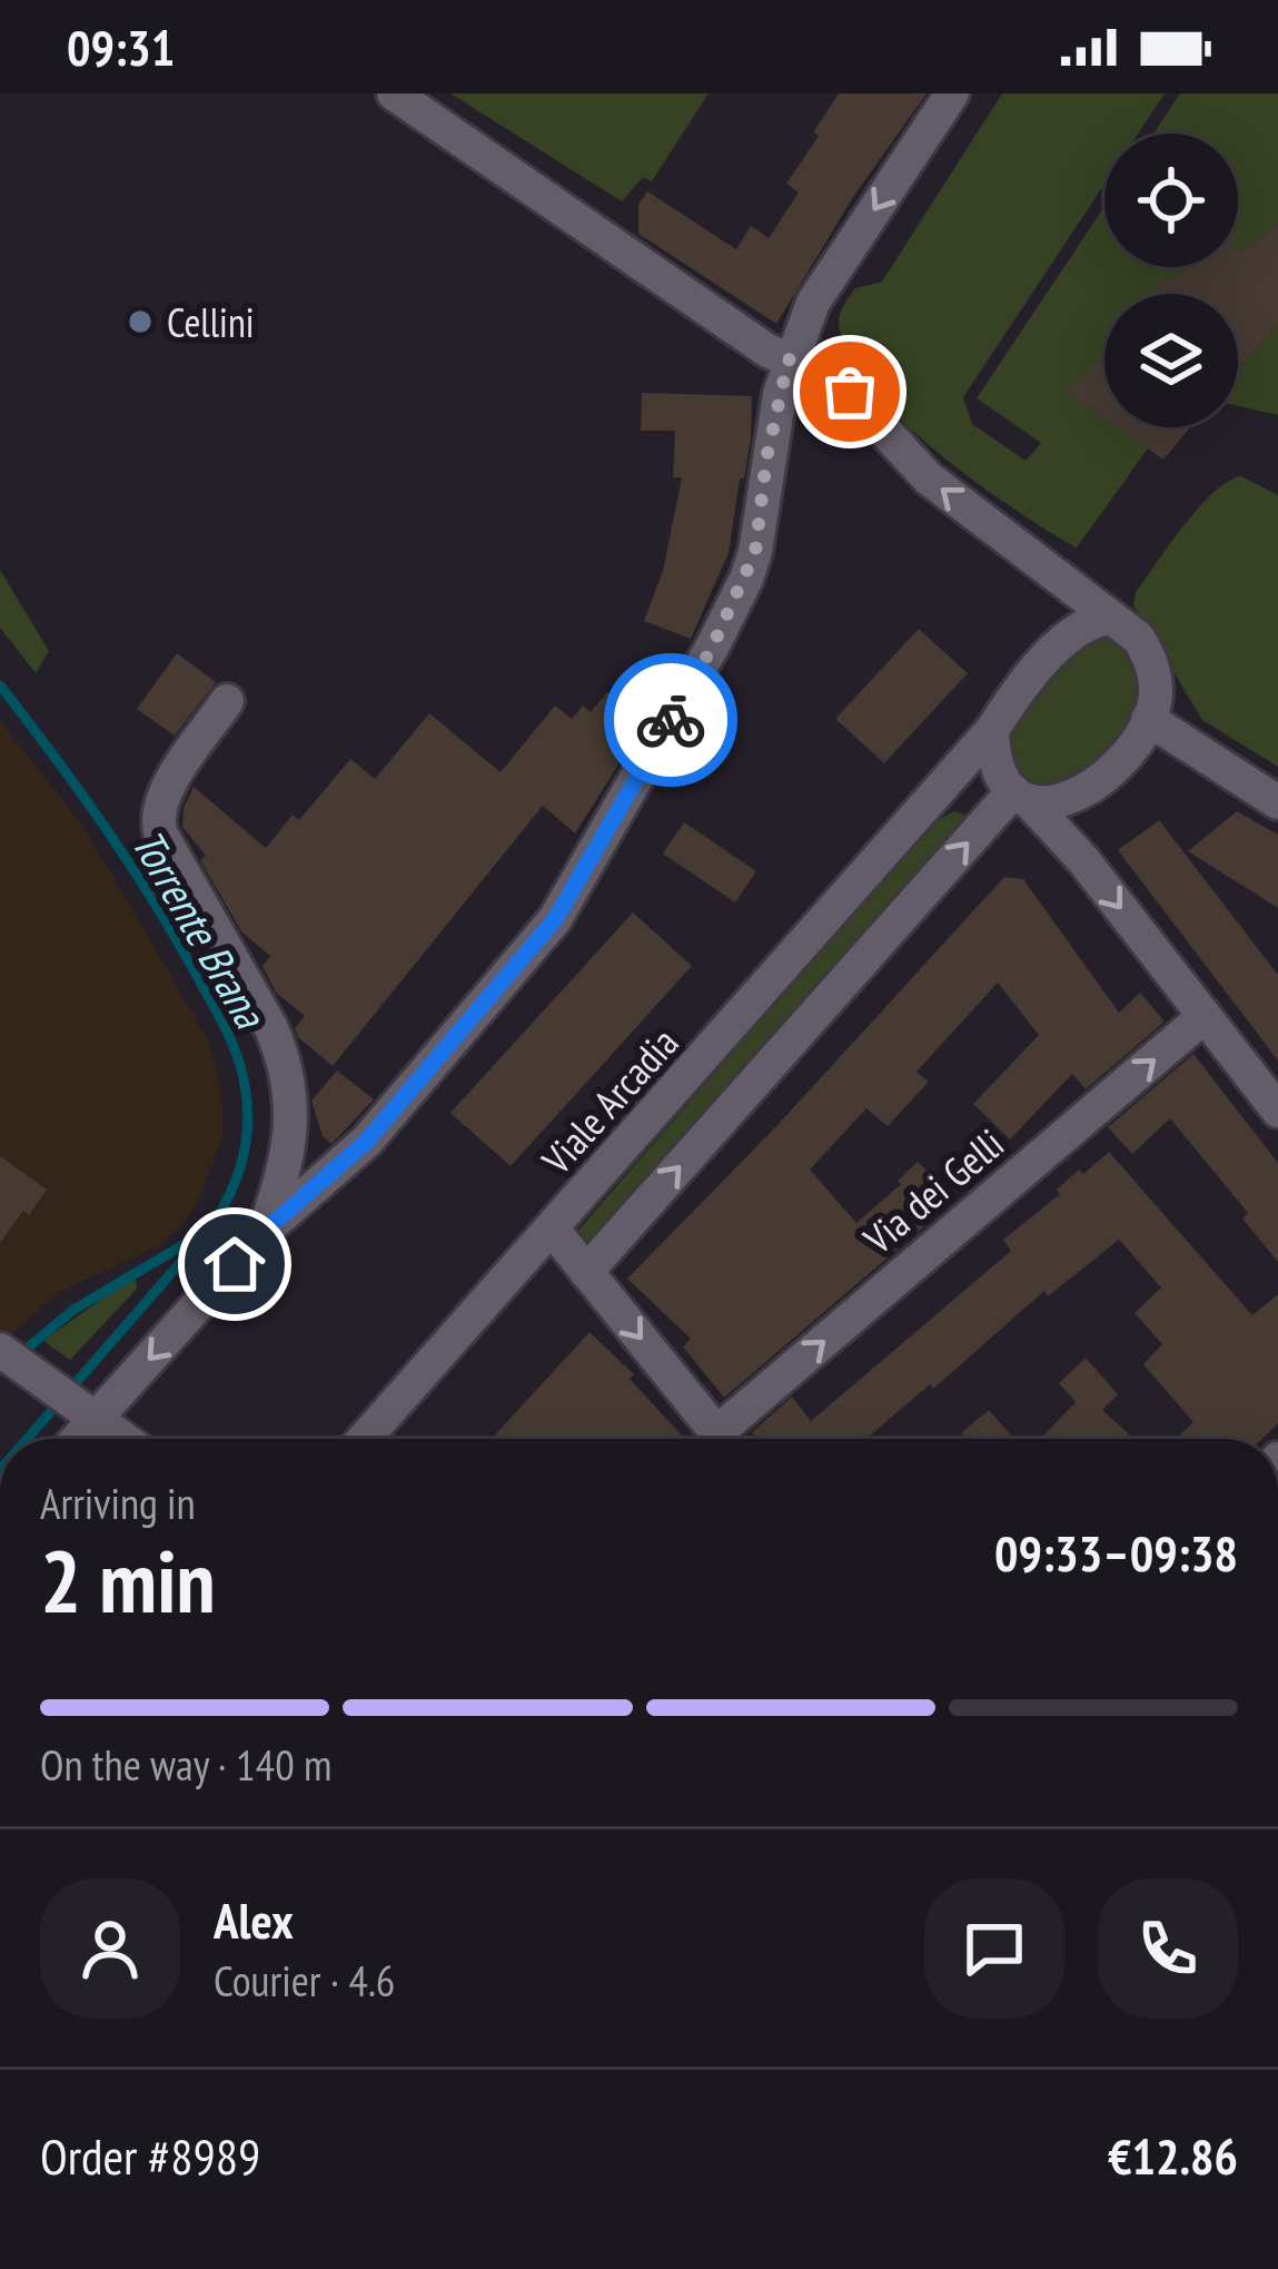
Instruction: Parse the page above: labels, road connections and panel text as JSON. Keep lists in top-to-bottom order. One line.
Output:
{"streets":{"street":["Viale Arcadia","Via dei Gelli"]},"water":["Torrente Brana"],"places":["Cellini"],"page":{"status":"09:31","heading":["2 min","Arriving in","09:33–09:38"],"panel":["Alex","Courier · 4.6","Order #8989","€12.86"],"bar":"On the way · 140 m"}}
